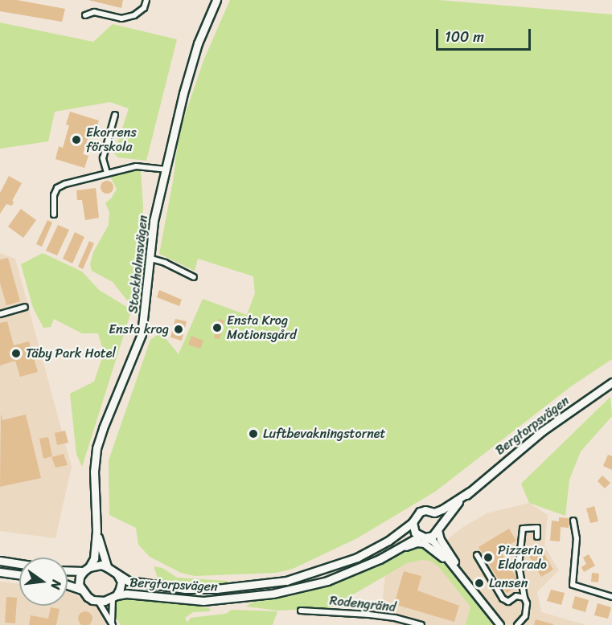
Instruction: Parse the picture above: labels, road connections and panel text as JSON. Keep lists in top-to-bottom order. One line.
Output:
{"streets":{"main road":["Stockholmsvägen","Bergtorpsvägen"],"street":["Rodengränd"]},"crossings":[["Stockholmsvägen","Bergtorpsvägen"]],"places":["Ekorrens förskola","Ensta Krog Motionsgård","Ensta krog","Täby Park Hotel","Luftbevakningstornet","Pizzeria Eldorado","Lansen"],"scale_bar":"100 m","north":"right"}
